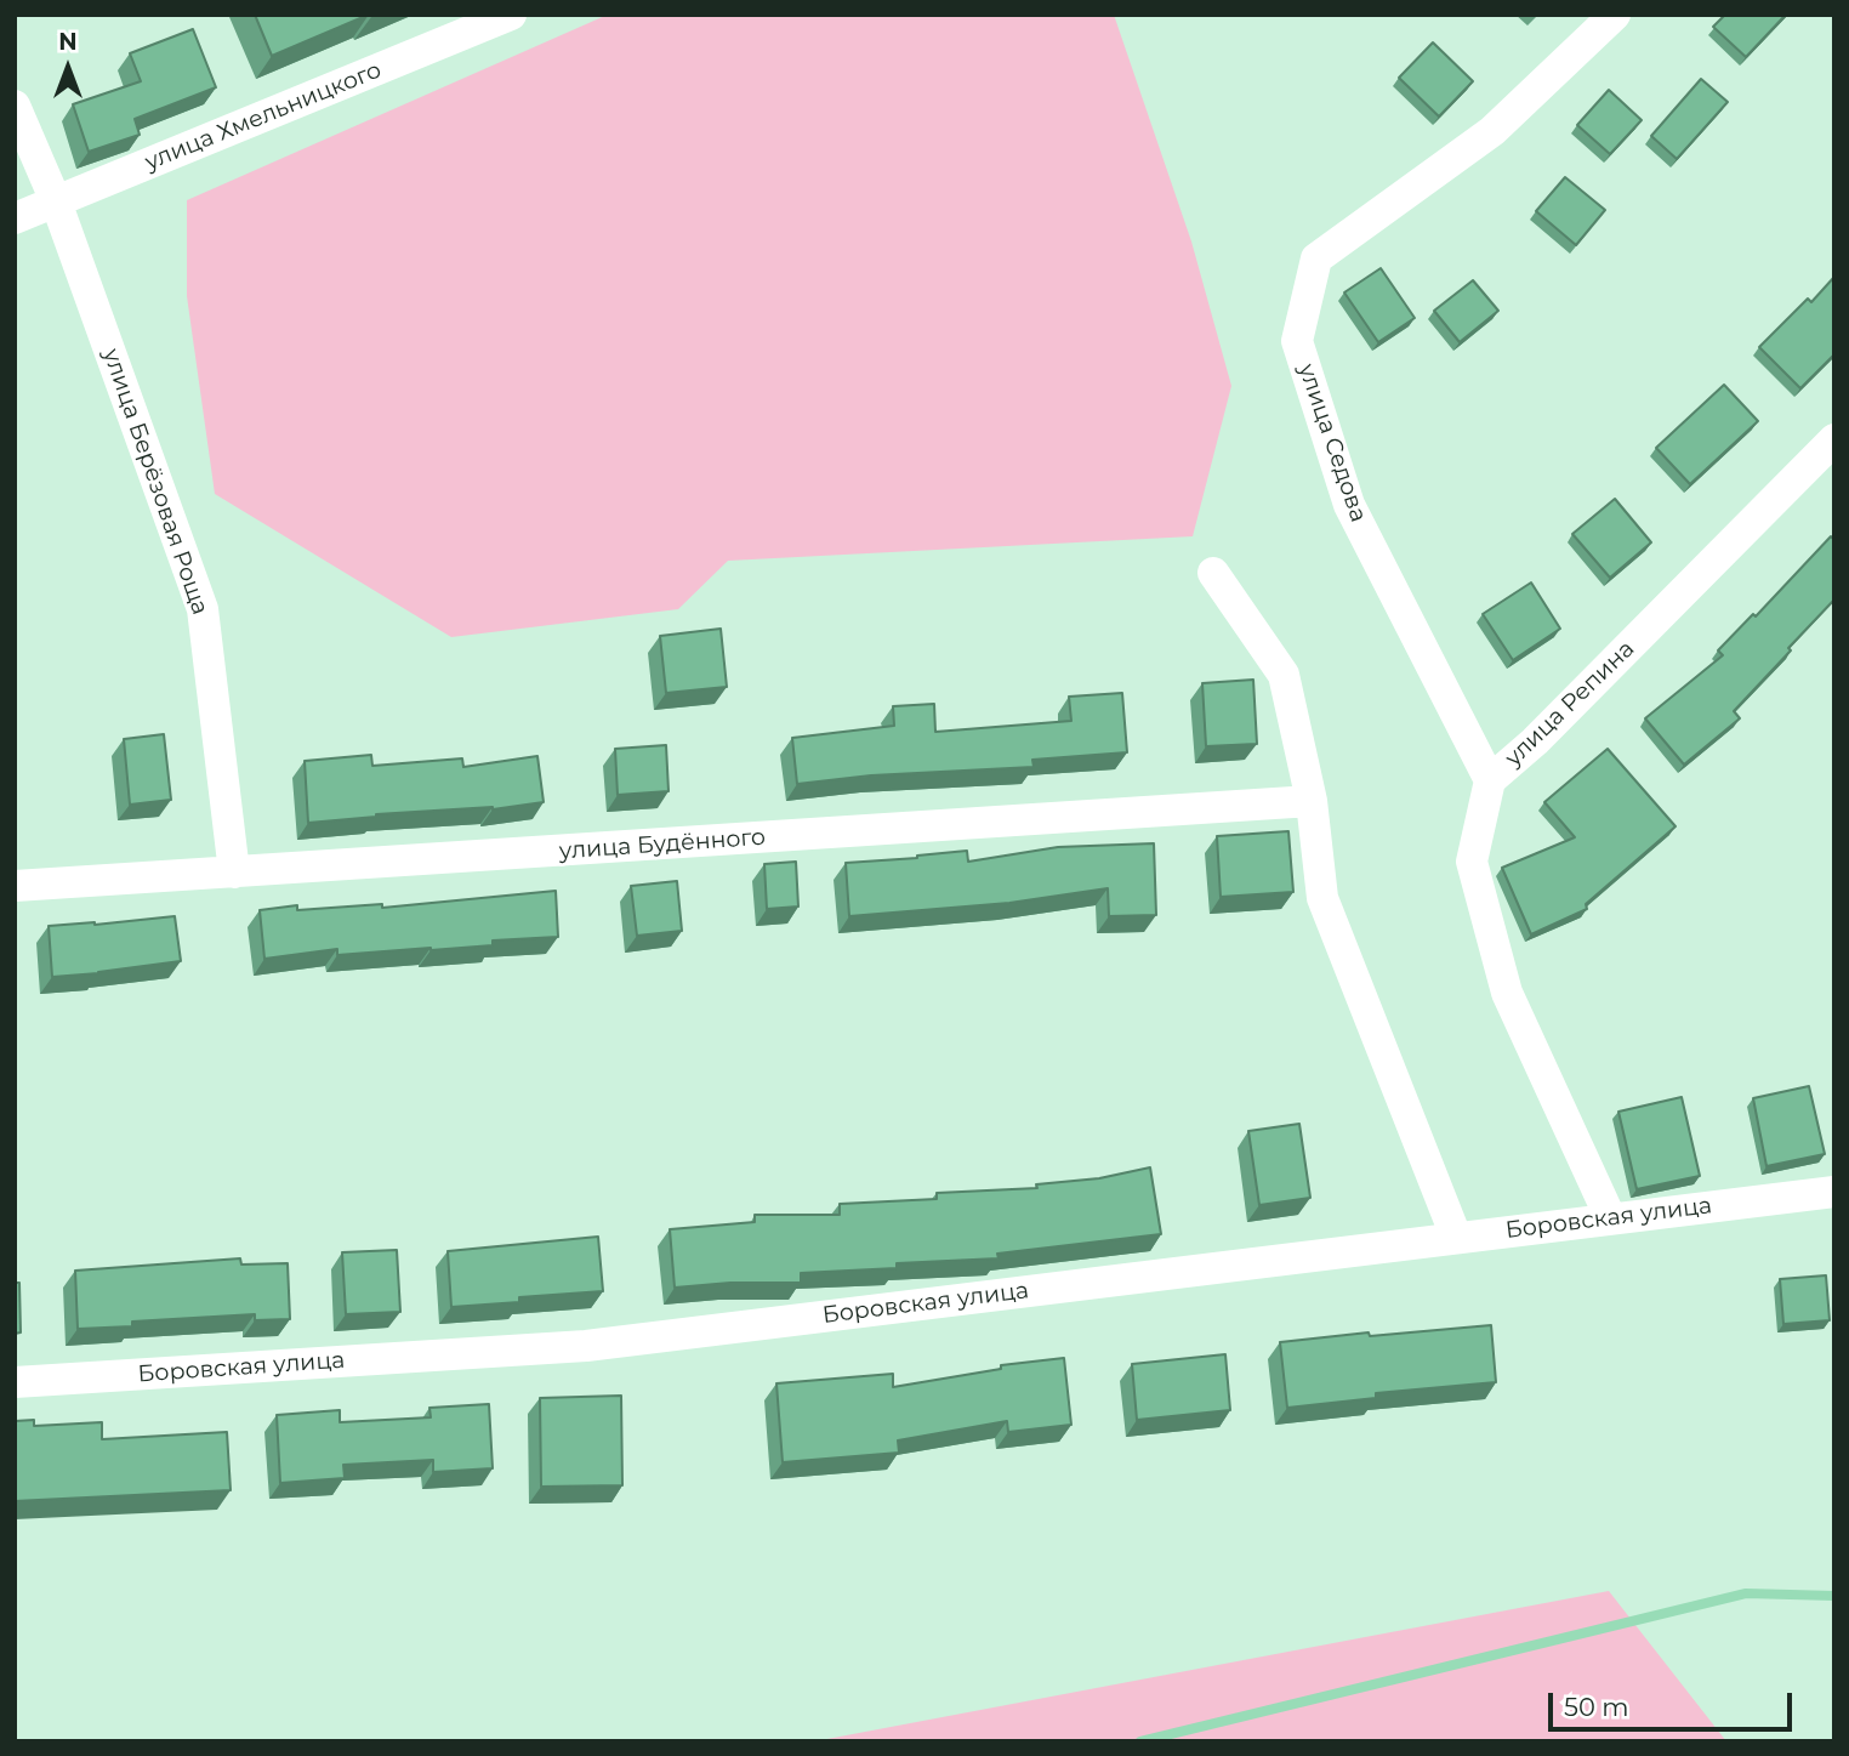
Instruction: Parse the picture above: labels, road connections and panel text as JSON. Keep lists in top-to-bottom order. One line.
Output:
{"streets":{"street":["улица Хмельницкого","улица Седова","улица Берёзовая Роща","улица Репина","улица Будённого","Боровская улица"]},"crossings":[["улица Хмельницкого","улица Берёзовая Роща"],["улица Седова","улица Репина"],["улица Берёзовая Роща","улица Будённого"],["улица Репина","Боровская улица"]],"scale_bar":"50 m","north":"top"}
